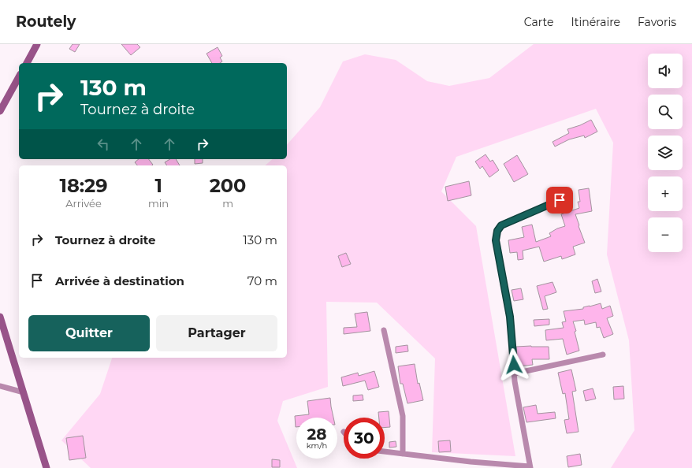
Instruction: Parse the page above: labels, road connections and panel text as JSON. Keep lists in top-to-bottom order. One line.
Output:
{"page":{"header":"Routely","nav":["Carte","Itinéraire","Favoris"],"map_buttons":["+","−"],"turn":["130 m","Tournez à droite"],"eta":["18:29","Arrivée","1","min","200","m"],"list":[{"name":"Tournez à droite","value":"130 m"},{"name":"Arrivée à destination","value":"70 m"}],"buttons":["Quitter","Partager"],"speed":"28 km/h","limit":"30"}}
